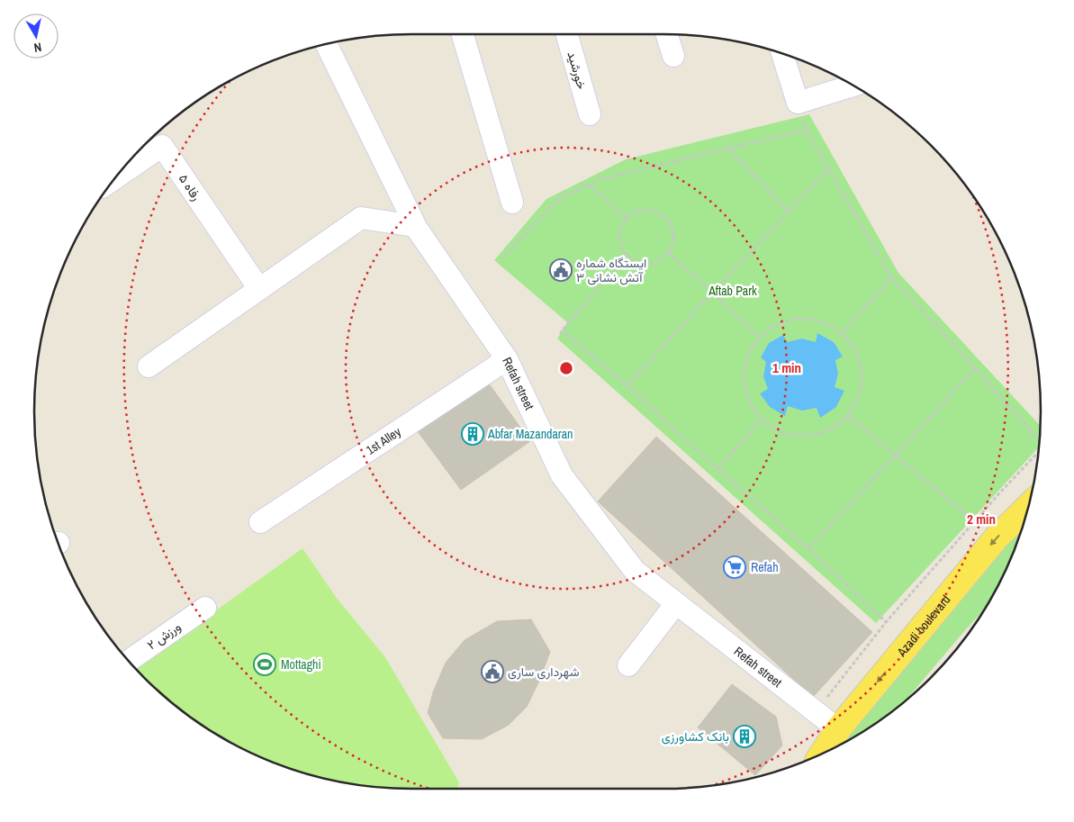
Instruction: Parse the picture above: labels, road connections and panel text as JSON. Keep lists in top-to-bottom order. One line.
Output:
{"streets":{"main road":["Azadi boulevard"],"street":["خورشید","رفاه ۵","Refah street","1st Alley","ورزش ۲"]},"crossings":[["Refah street","1st Alley"],["Refah street","Azadi boulevard"]],"one_way":["Azadi boulevard"],"parks":["Aftab Park"],"places":{"public building":["ایستگاه شماره ۳ آتش نشانی","شهرداری ساری"],"building":["Abfar Mazandaran","بانک کشاورزی"],"supermarket":["Refah"],"sports":["Mottaghi"]},"north":"bottom","rings":["1 min","2 min"]}
